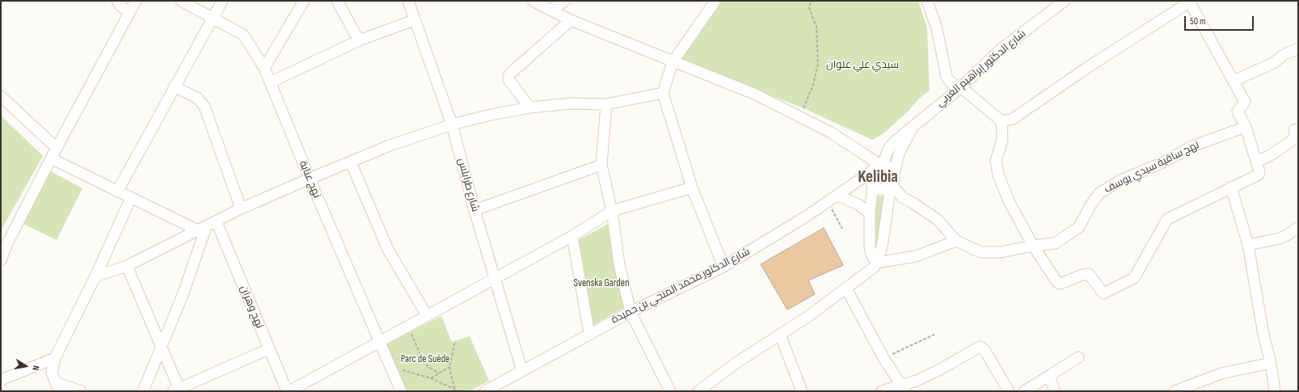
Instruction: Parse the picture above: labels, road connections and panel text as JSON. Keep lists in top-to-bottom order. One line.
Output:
{"streets":{"street":["شارع الدكتور إبراهيم الغربي","نهج ساقية سيدي يوسف","نهج عنابة","شارع طرابلس","شارع الدكتور محمد المنجي بن حميدة","نهج وهران"]},"crossings":[["شارع الدكتور إبراهيم الغربي","نهج ساقية سيدي يوسف"],["شارع الدكتور إبراهيم الغربي","شارع الدكتور محمد المنجي بن حميدة"],["نهج ساقية سيدي يوسف","شارع الدكتور محمد المنجي بن حميدة"],["شارع طرابلس","شارع الدكتور محمد المنجي بن حميدة"]],"districts":["Kelibia"],"parks":["سيدي علي علوان","Svenska Garden","Parc de Suède"],"scale_bar":"50 m","north":"right"}
